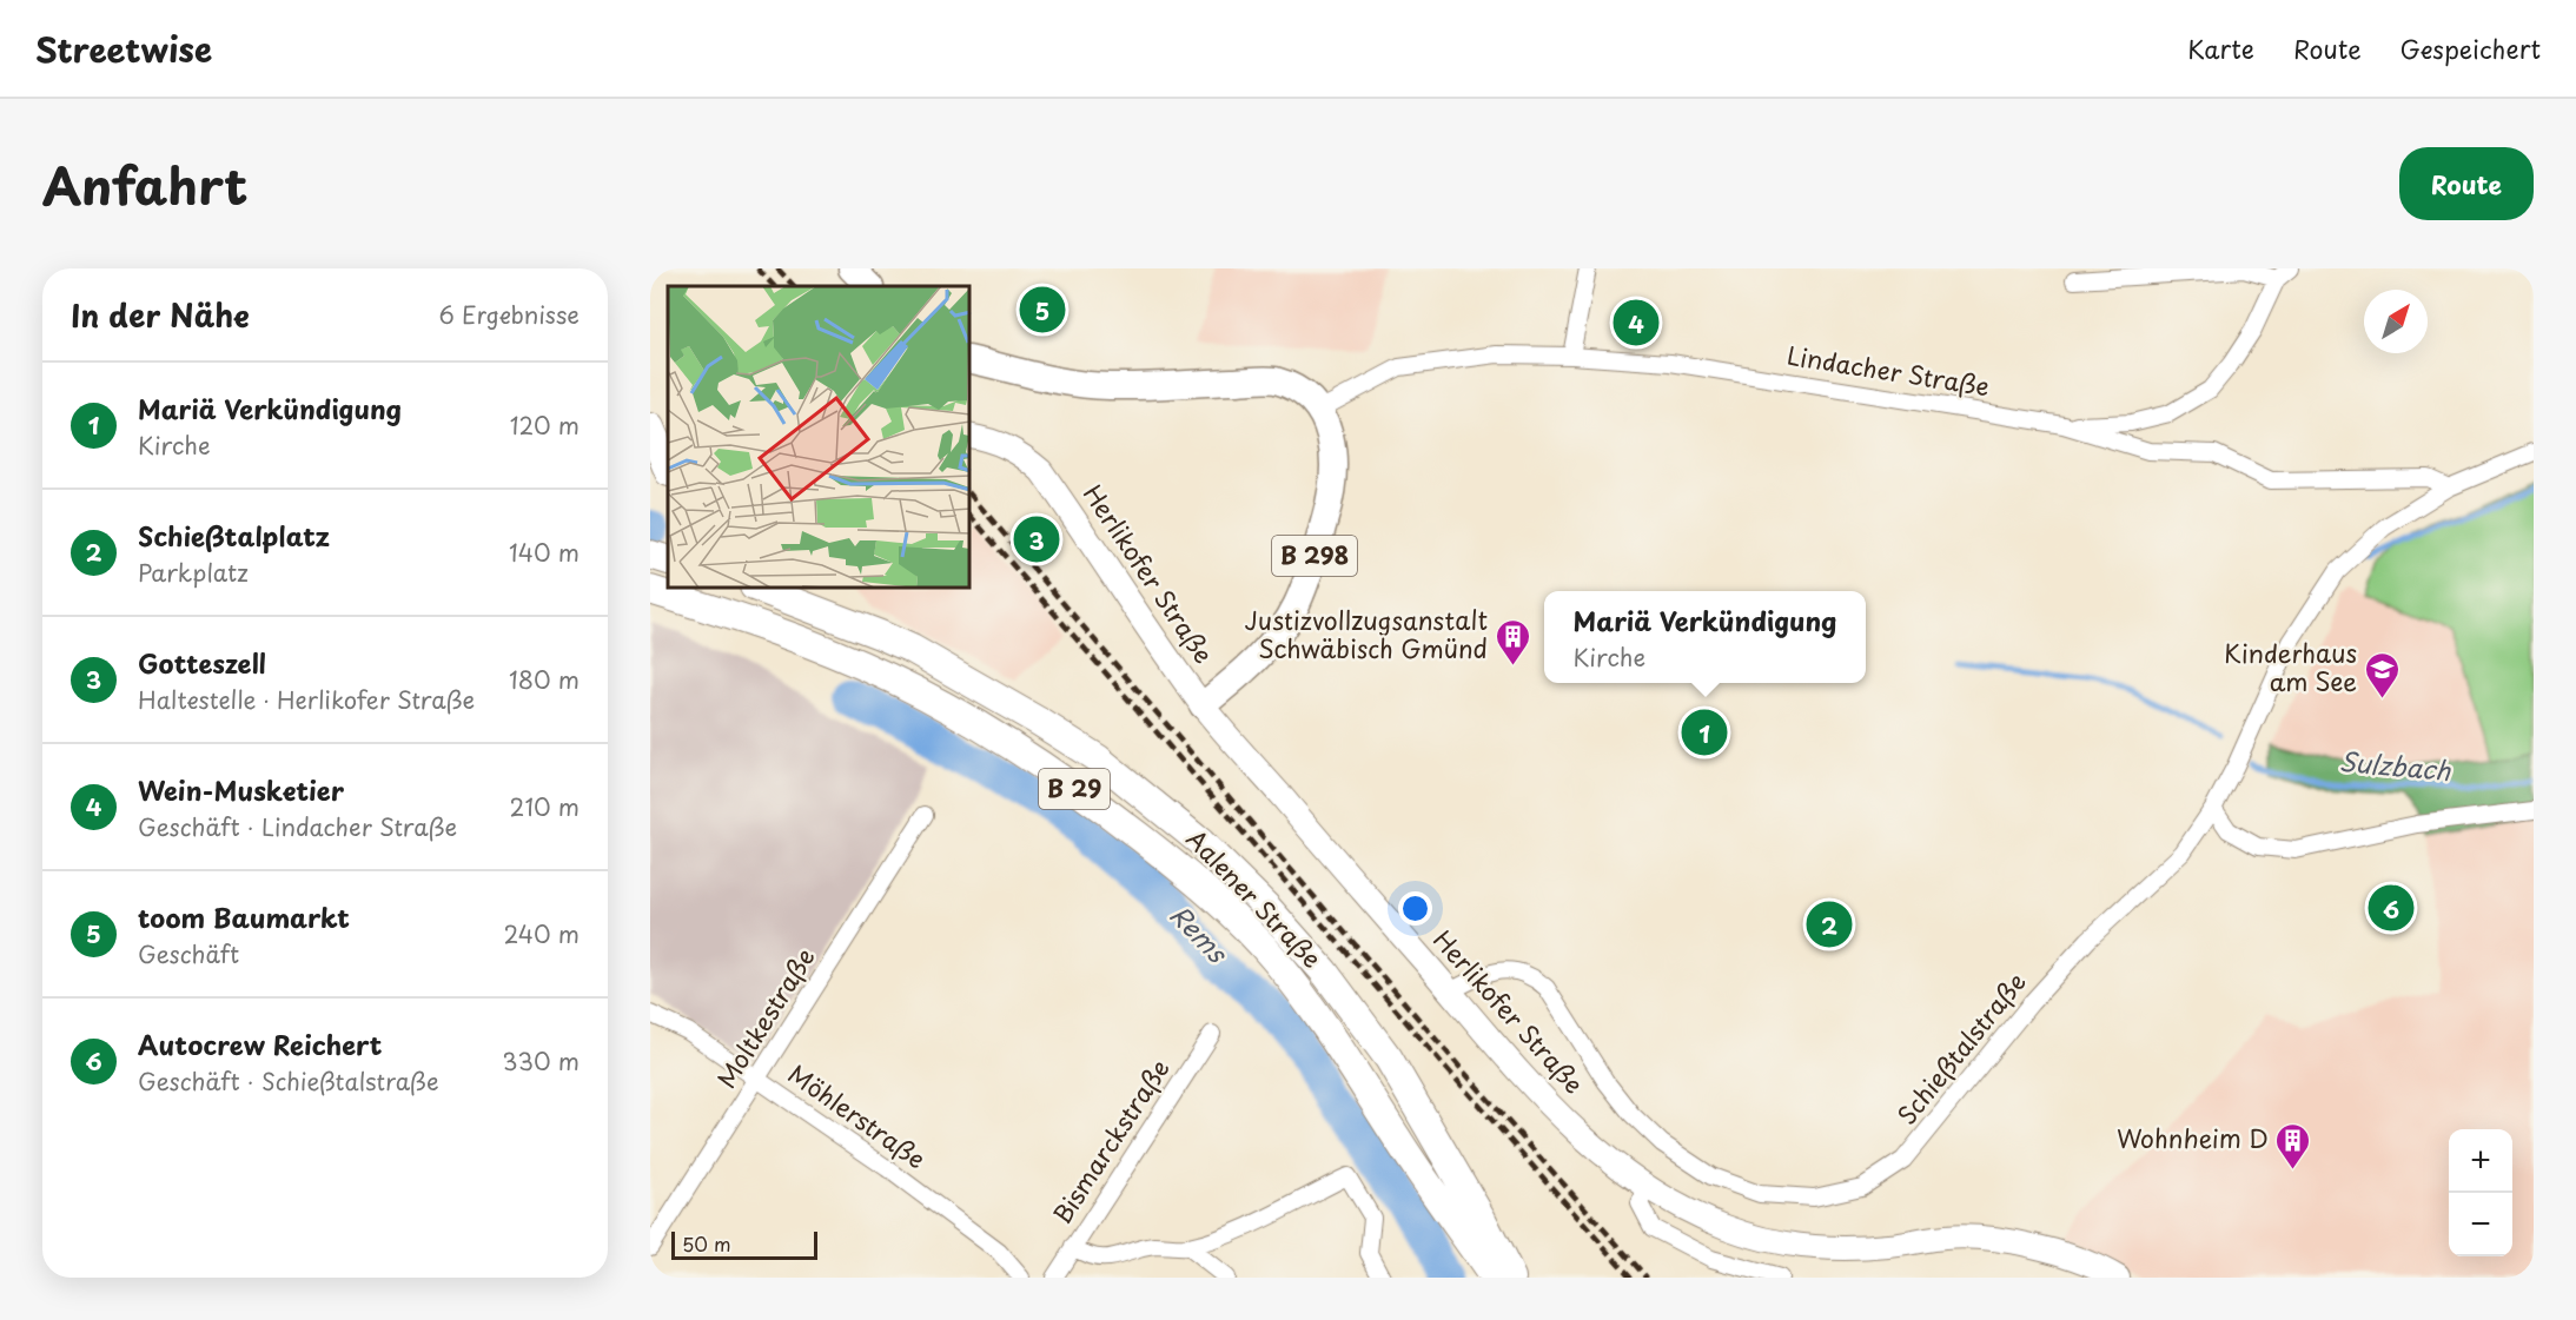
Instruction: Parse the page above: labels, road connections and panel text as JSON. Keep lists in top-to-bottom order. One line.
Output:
{"streets":{"highway":["B 29","Aalener Straße"],"main road":["B 298","Herlikofer Straße"],"street":["Lindacher Straße","Moltkestraße","Schießtalstraße","Möhlerstraße","Bismarckstraße"]},"crossings":[["Lindacher Straße","B 298"],["Lindacher Straße","Schießtalstraße"],["B 298","Herlikofer Straße"],["Herlikofer Straße","Schießtalstraße"],["B 29","Aalener Straße"],["Moltkestraße","Möhlerstraße"]],"water":["Sulzbach","Rems"],"places":{"building":["Justizvollzugsanstalt Schwäbisch Gmünd","Wohnheim D"],"school or university":["Kinderhaus am See"]},"scale_bar":"50 m","north":"top right","page":{"header":"Streetwise","nav":["Karte","Route","Gespeichert"],"title":"Anfahrt","buttons":"Route","heading":["In der Nähe","6 Ergebnisse"],"pins":["5","4","3","1","6","2"],"list":[{"mark":"1","name":"Mariä Verkündigung","note":"Kirche","value":"120 m"},{"mark":"2","name":"Schießtalplatz","note":"Parkplatz","value":"140 m"},{"mark":"3","name":"Gotteszell","note":"Haltestelle · Herlikofer Straße","value":"180 m"},{"mark":"4","name":"Wein-Musketier","note":"Geschäft · Lindacher Straße","value":"210 m"},{"mark":"5","name":"toom Baumarkt","note":"Geschäft","value":"240 m"},{"mark":"6","name":"Autocrew Reichert","note":"Geschäft · Schießtalstraße","value":"330 m"}],"popup":["Mariä Verkündigung","Kirche"],"map_buttons":["+","−"],"scale":"50 m"}}
